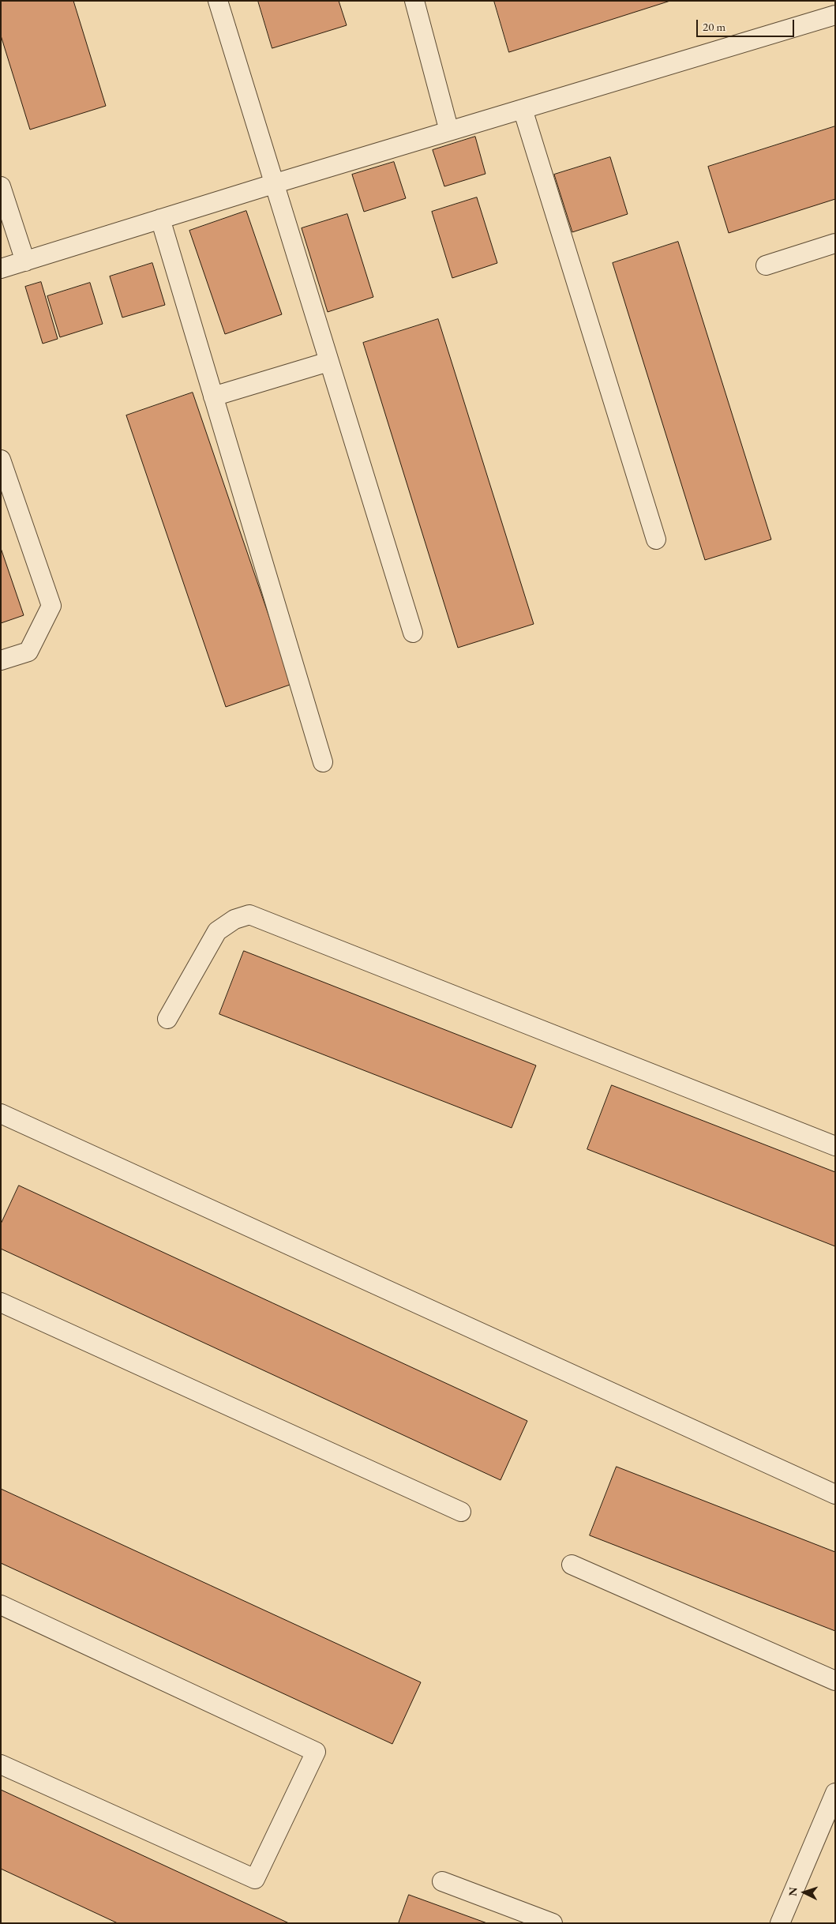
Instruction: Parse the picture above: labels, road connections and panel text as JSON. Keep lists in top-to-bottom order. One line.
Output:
{"scale_bar":"20 m","north":"left"}
